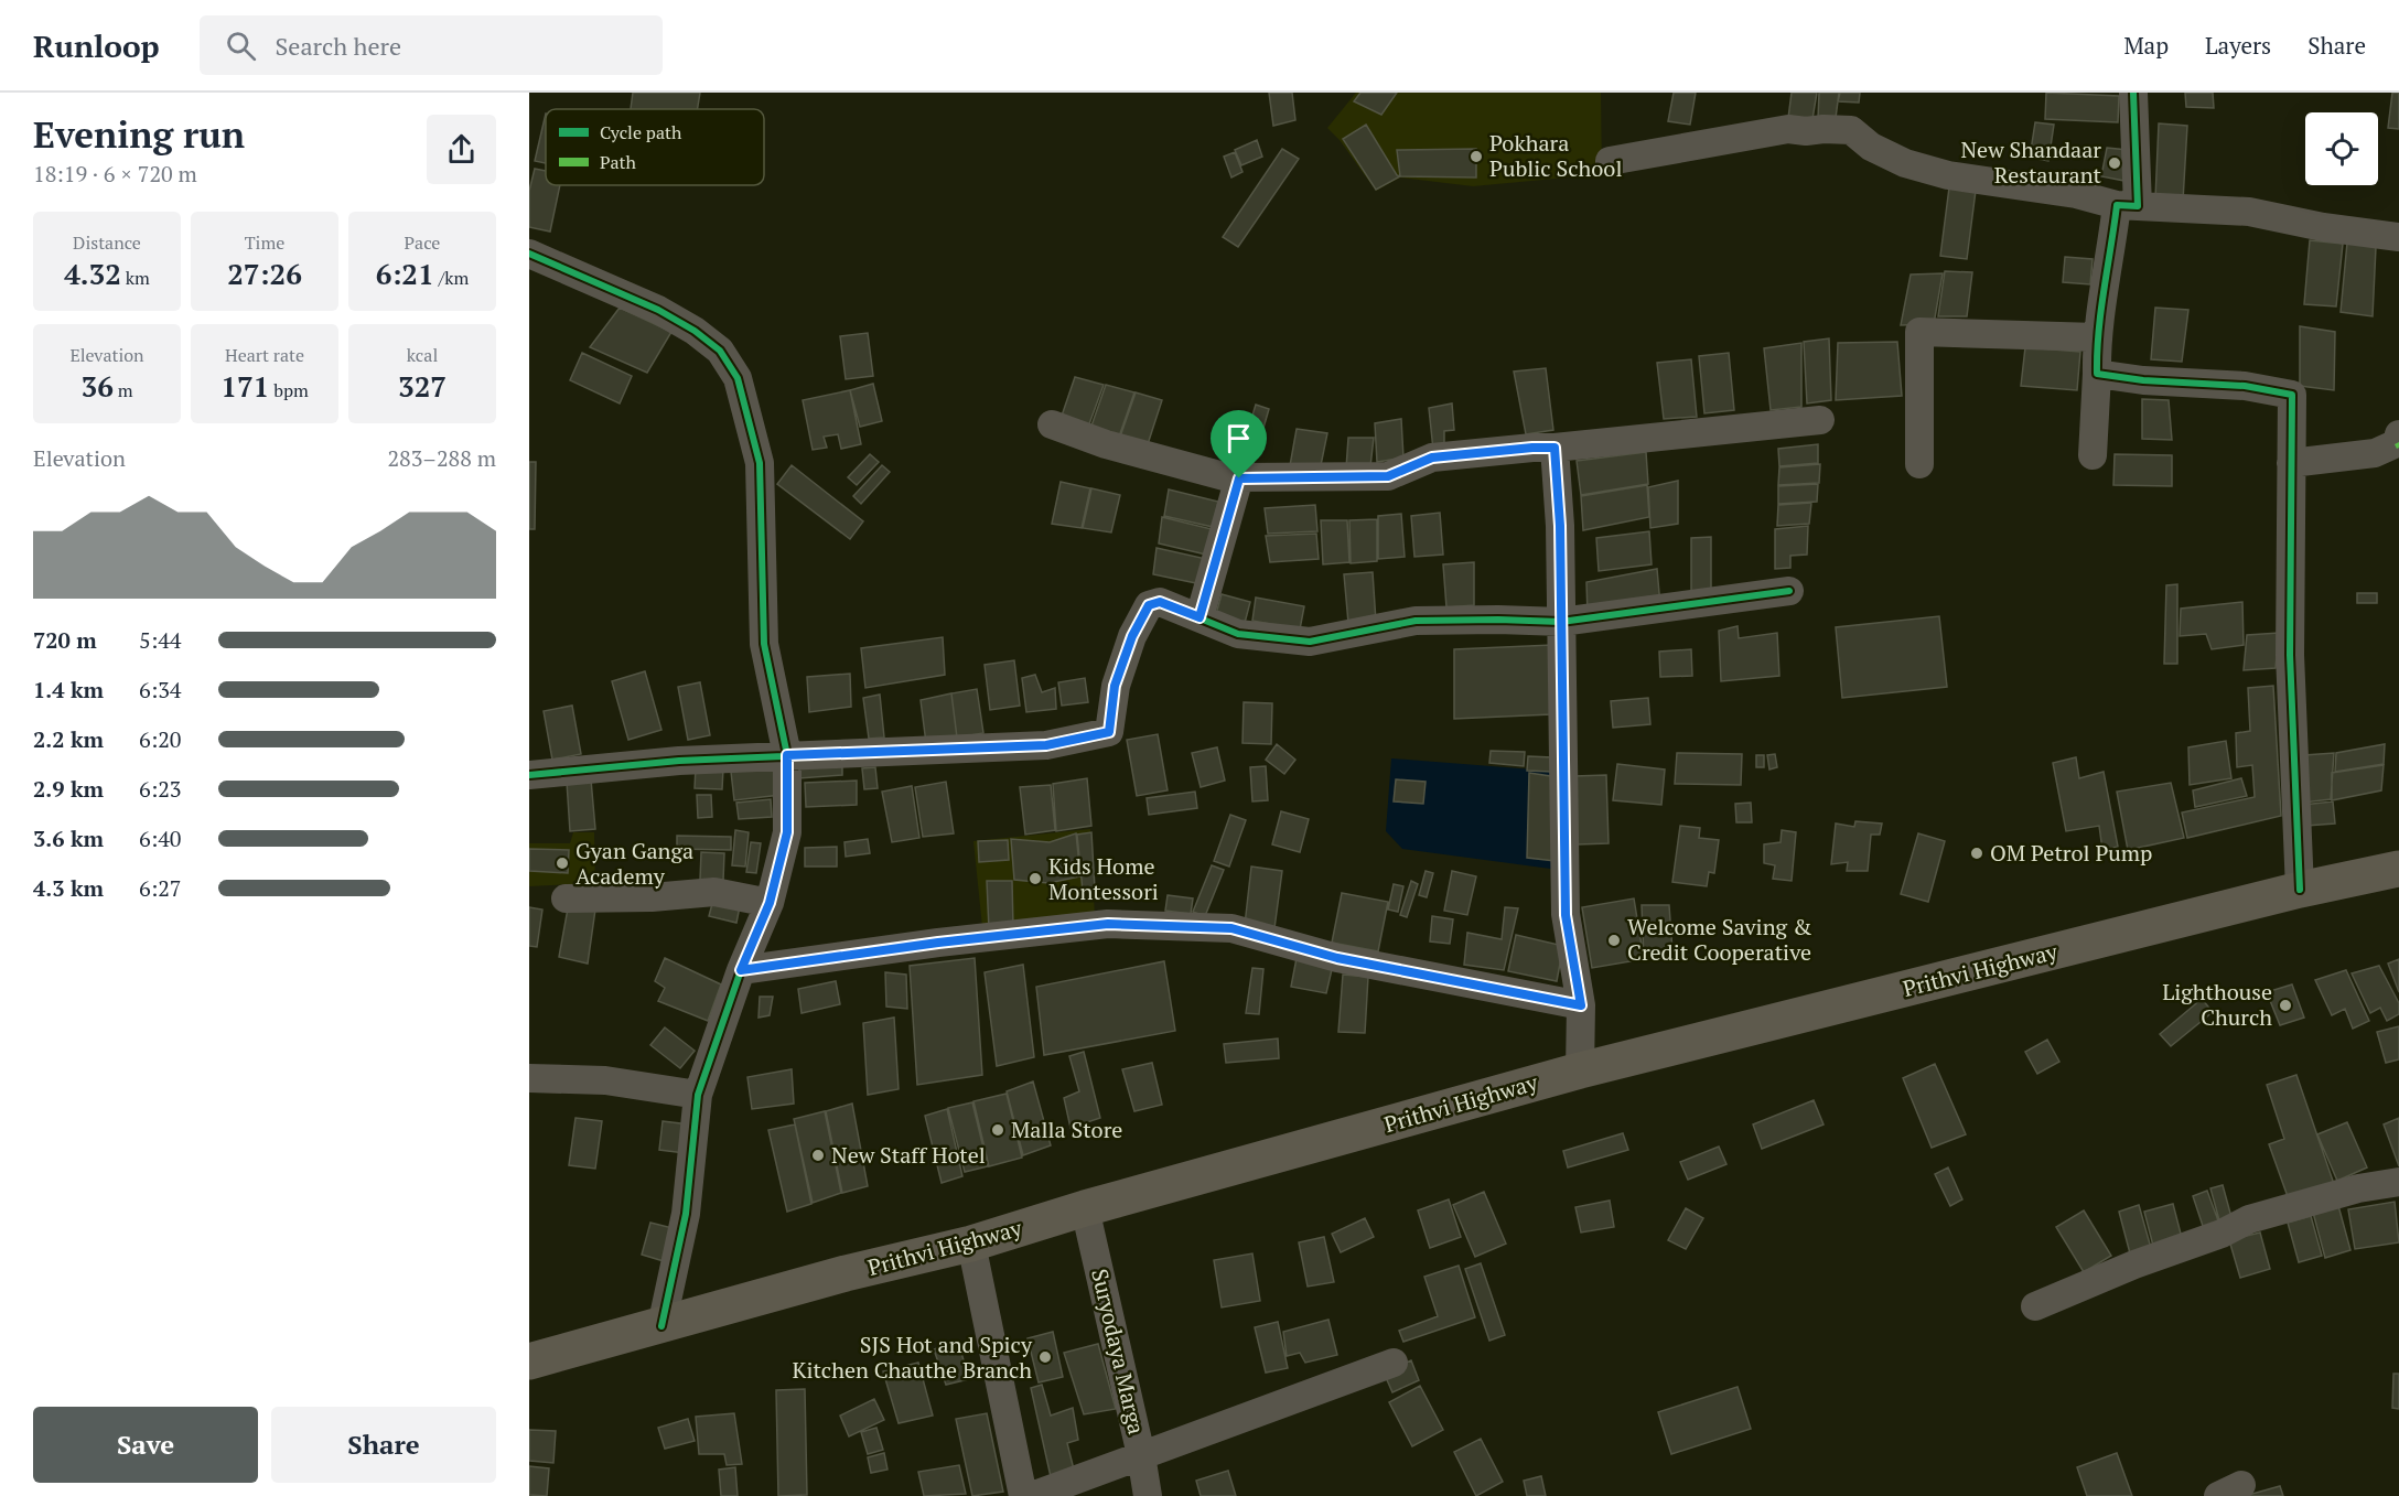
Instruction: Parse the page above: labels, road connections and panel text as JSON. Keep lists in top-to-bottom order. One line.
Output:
{"streets":{"highway":["Prithvi Highway"],"street":["Suryodaya Marga"]},"crossings":[["Prithvi Highway","Suryodaya Marga"]],"places":["Pokhara Public School","New Shandaar Restaurant","OM Petrol Pump","Gyan Ganga Academy","Kids Home Montessori","Welcome Saving & Credit Cooperative","Lighthouse Church","Malla Store","New Staff Hotel","SJS Hot and Spicy Kitchen Chauthe Branch"],"legend":["Cycle path","Path"],"page":{"header":"Runloop","search":"Search here","nav":["Map","Layers","Share"],"heading":["Evening run","18:19 · 6 × 720 m"],"stats":[["Distance","4.32 km"],["Time","27:26"],["Pace","6:21 /km"],["Elevation","36 m"],["Heart rate","171 bpm"],["kcal","327"]],"chart":["Elevation","283–288 m"],"list":[{"name":"720 m","note":"5:44"},{"name":"1.4 km","note":"6:34"},{"name":"2.2 km","note":"6:20"},{"name":"2.9 km","note":"6:23"},{"name":"3.6 km","note":"6:40"},{"name":"4.3 km","note":"6:27"}],"buttons":["Save","Share"]}}
